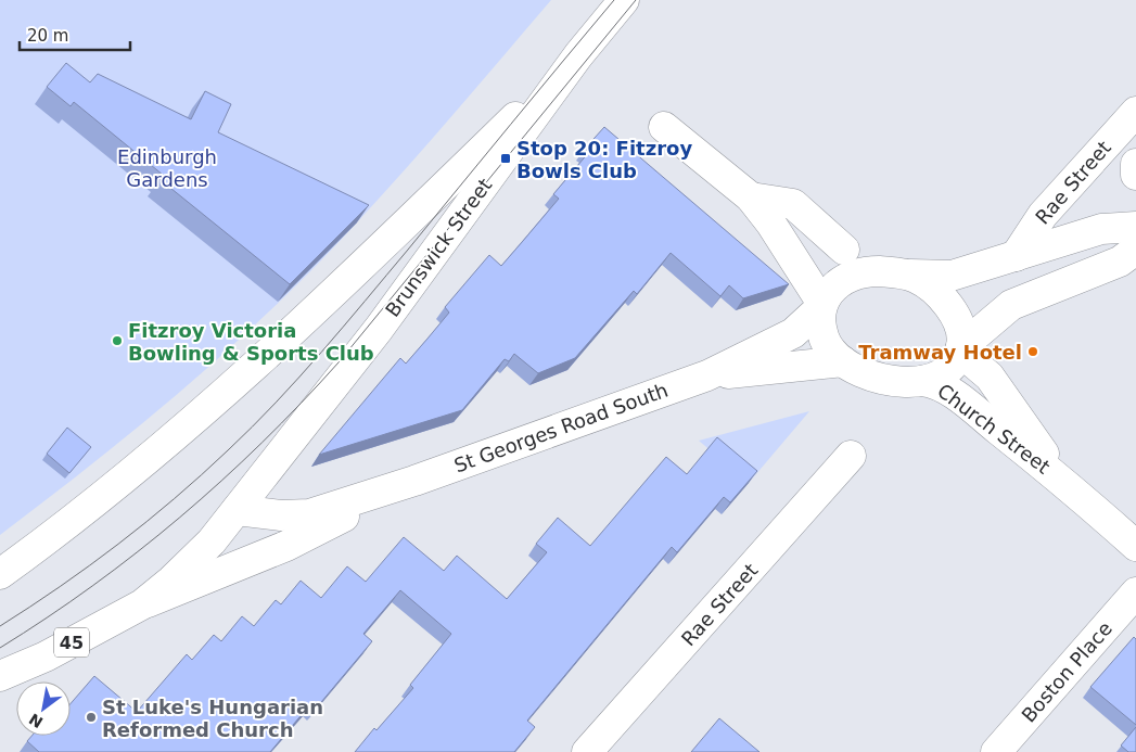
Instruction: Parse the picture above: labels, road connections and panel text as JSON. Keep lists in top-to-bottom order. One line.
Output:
{"streets":{"main road":["Rae Street","Brunswick Street","St Georges Road South","Church Street","45","Boston Place"]},"crossings":[["Brunswick Street","St Georges Road South"],["Brunswick Street","45"],["St Georges Road South","Church Street"],["St Georges Road South","45"]],"parks":["Edinburgh Gardens"],"places":{"transit":["Stop 20: Fitzroy Bowls Club"],"other":["Fitzroy Victoria Bowling & Sports Club","Tramway Hotel","St Luke's Hungarian Reformed Church"]},"scale_bar":"20 m","north":"bottom left"}
